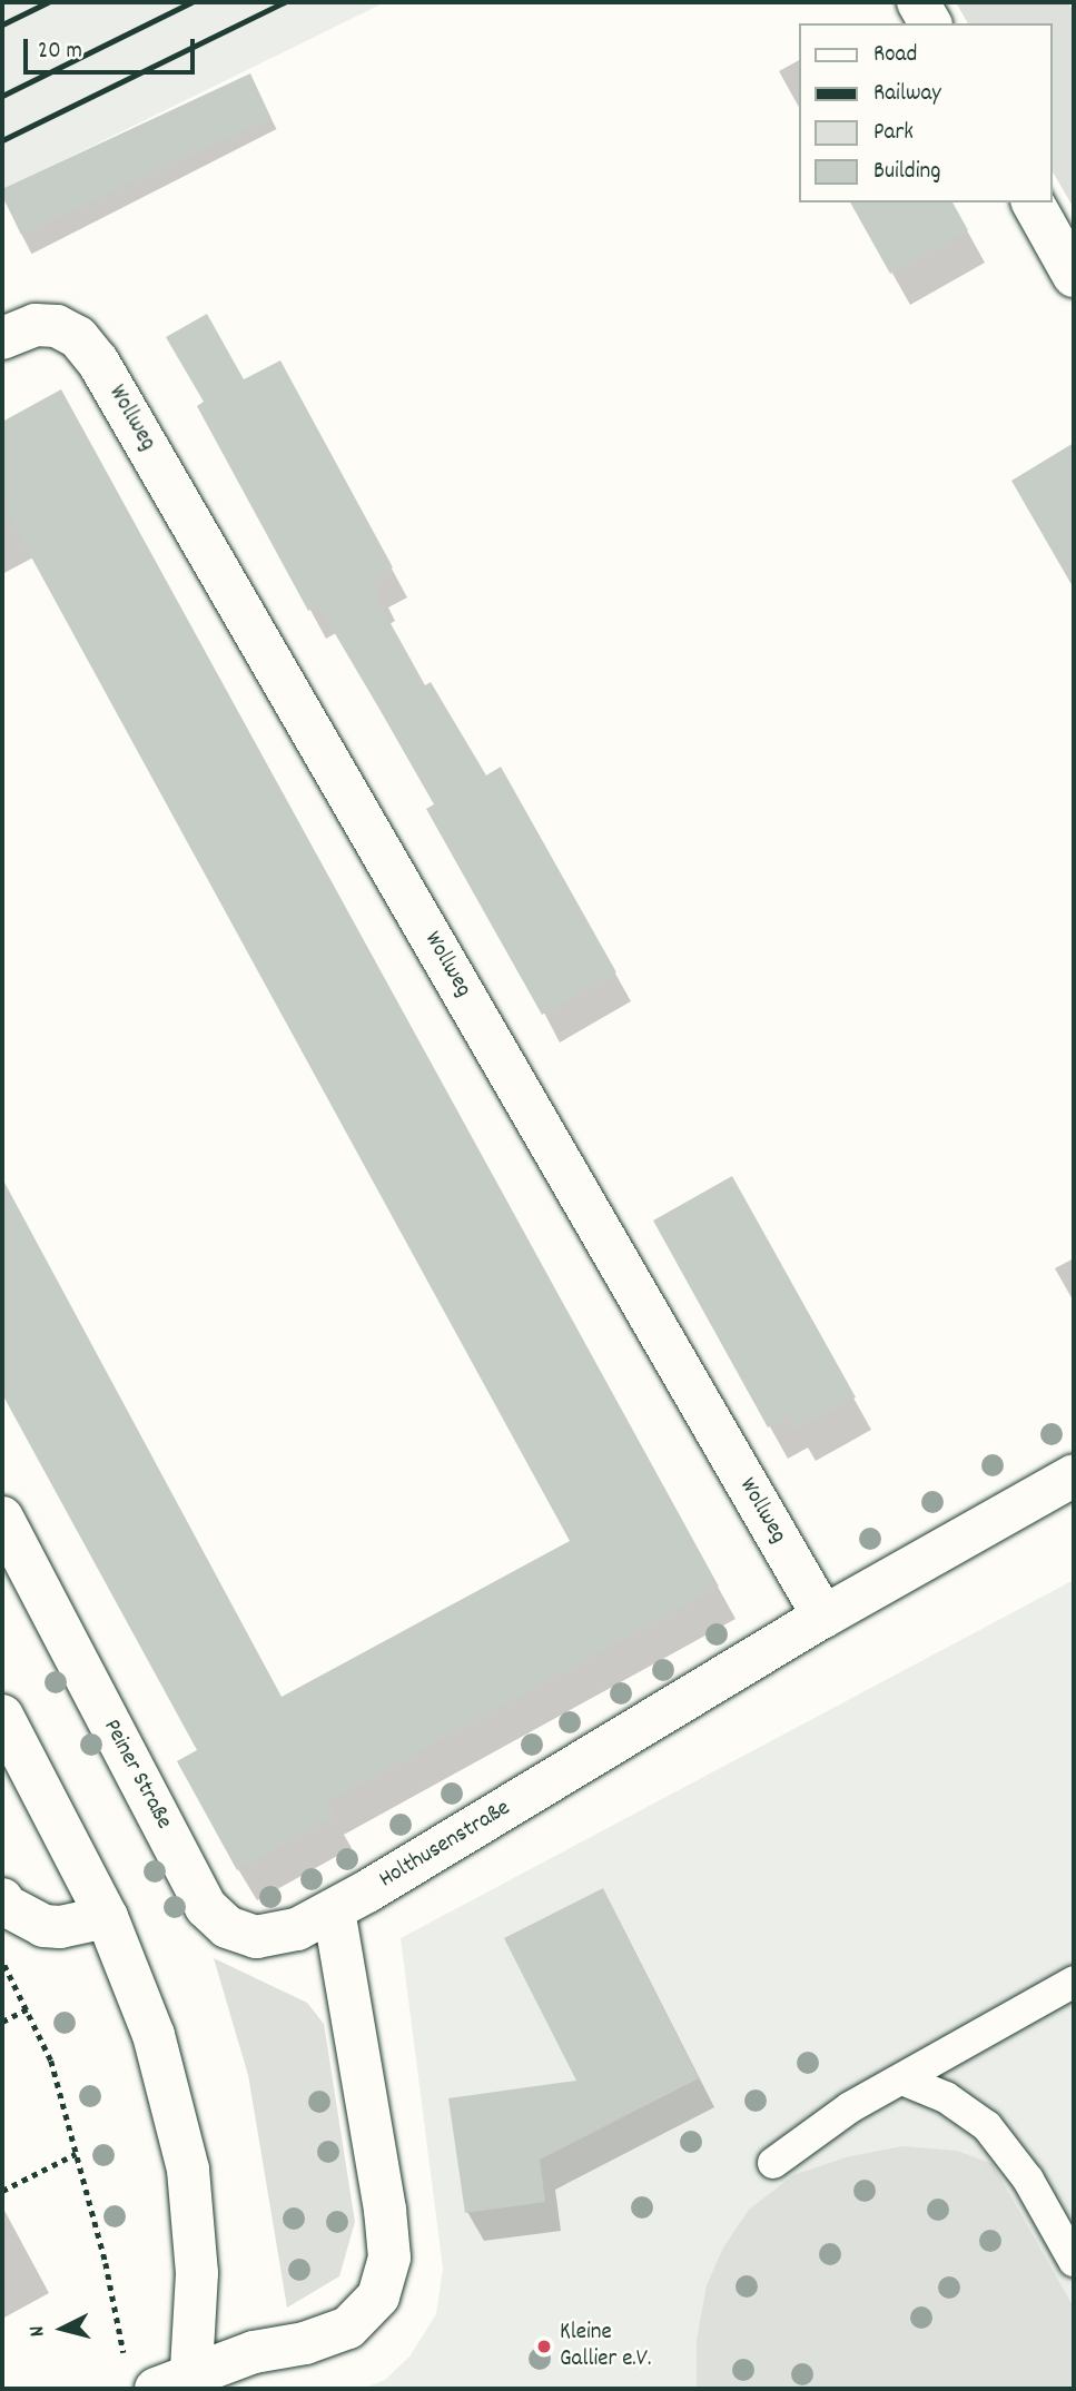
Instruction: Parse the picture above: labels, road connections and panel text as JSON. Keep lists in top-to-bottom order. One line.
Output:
{"streets":{"street":["Wollweg","Peiner Straße","Holthusenstraße"]},"crossings":[["Wollweg","Holthusenstraße"],["Peiner Straße","Holthusenstraße"]],"places":["Kleine Gallier e.V."],"legend":["Road","Railway","Park","Building"],"scale_bar":"20 m","north":"left"}
